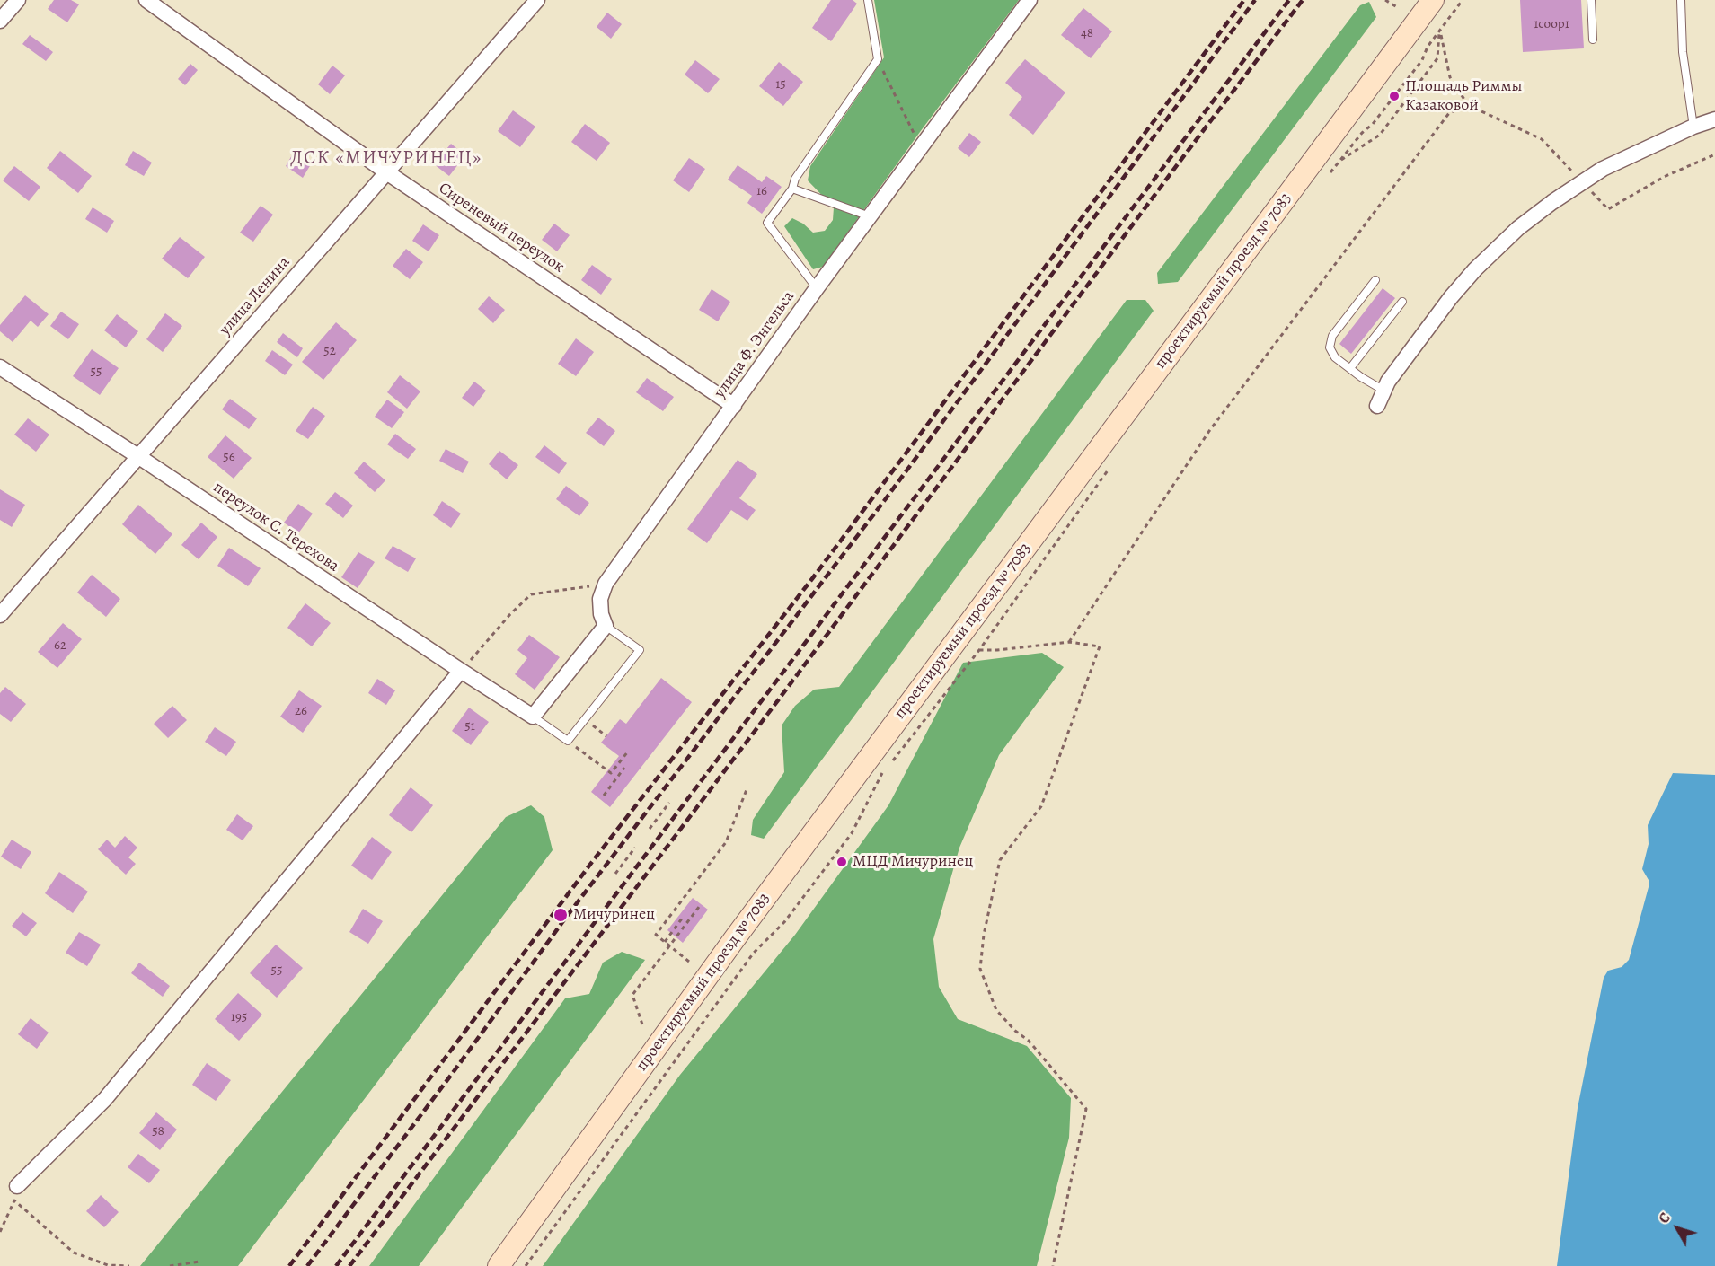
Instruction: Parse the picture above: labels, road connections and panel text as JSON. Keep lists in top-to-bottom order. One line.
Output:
{"streets":{"main road":["проектируемый проезд № 7083"],"street":["Сиреневый переулок","улица Ленина","улица Ф. Энгельса","переулок С. Терехова"]},"crossings":[["Сиреневый переулок","улица Ленина"],["Сиреневый переулок","улица Ф. Энгельса"],["улица Ленина","переулок С. Терехова"]],"districts":["ДСК «МИЧУРИНЕЦ»"],"places":["Площадь Риммы Казаковой","МЦД Мичуринец","Мичуринец"],"house_numbers":["1соор1","48","15","16","52","55","56","62","26","51","55","195","58"],"north":"top left"}
